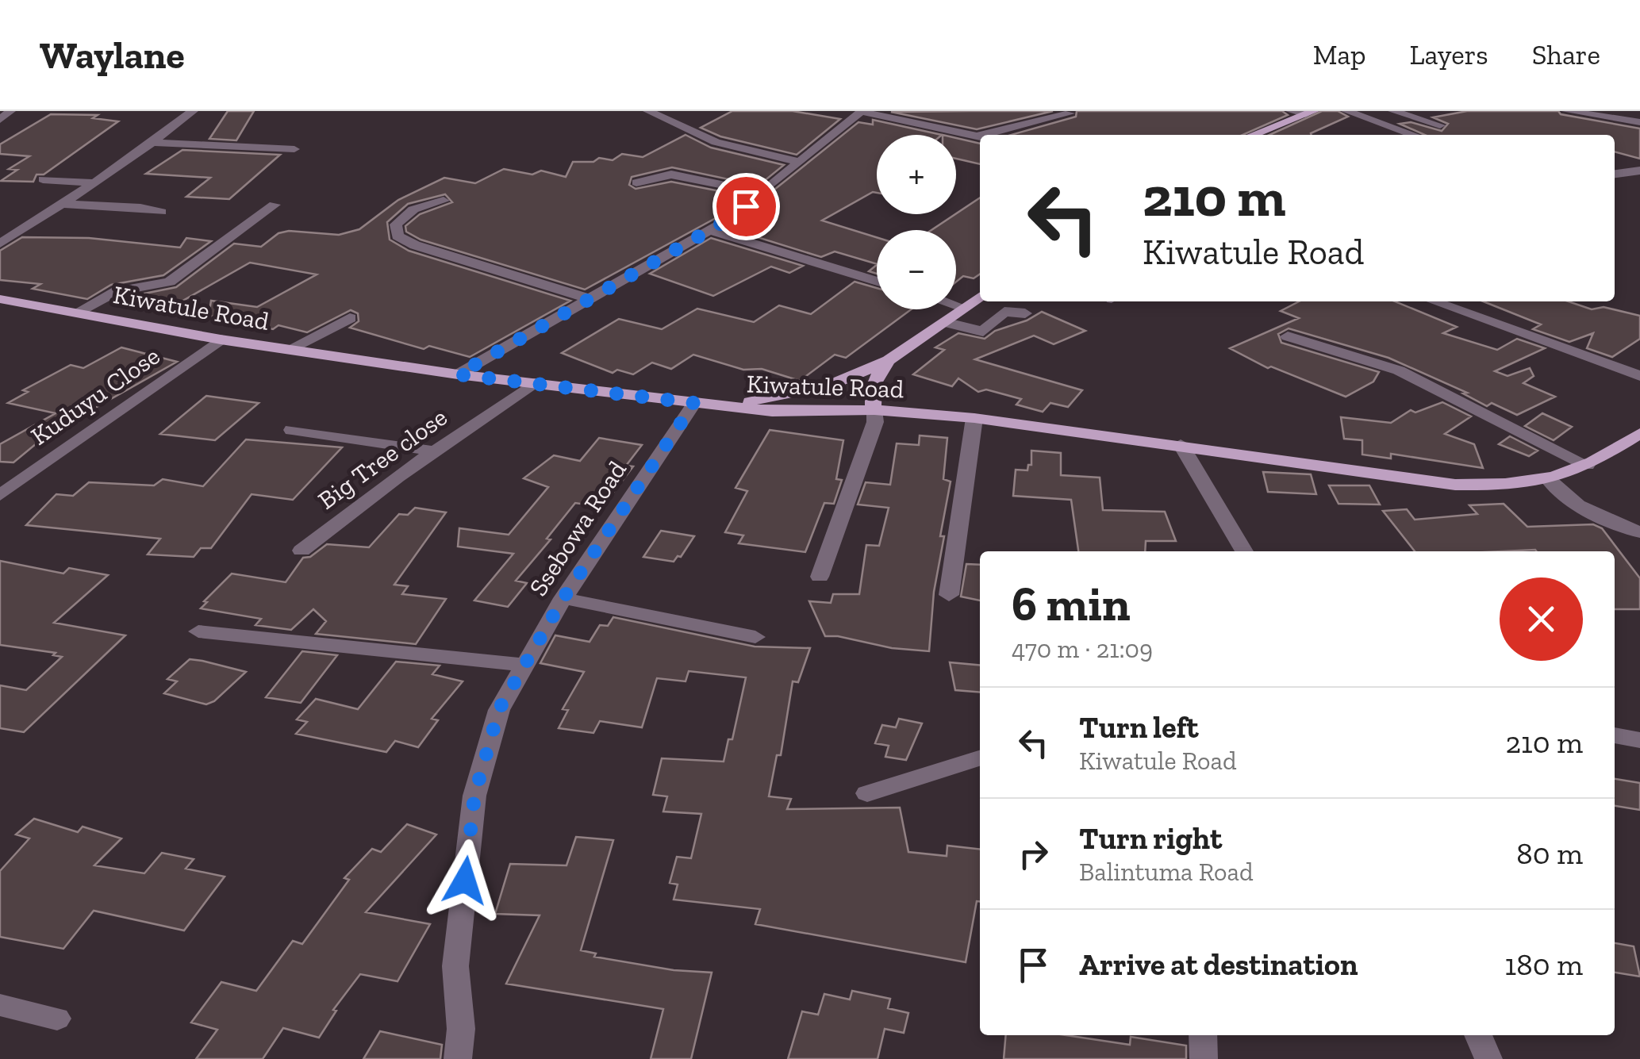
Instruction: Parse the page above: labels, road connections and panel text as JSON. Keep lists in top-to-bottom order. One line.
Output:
{"streets":{"main road":["Kiwatule Road"],"street":["Kuduyu Close","Big Tree close","Ssebowa Road"]},"crossings":[["Kiwatule Road","Kuduyu Close"],["Kiwatule Road","Big Tree close"],["Kiwatule Road","Ssebowa Road"]],"page":{"header":"Waylane","nav":["Map","Layers","Share"],"map_buttons":["+","−"],"turn":["210 m","Kiwatule Road"],"heading":["6 min","470 m · 21:09"],"list":[{"name":"Turn left","note":"Kiwatule Road","value":"210 m"},{"name":"Turn right","note":"Balintuma Road","value":"80 m"},{"name":"Arrive at destination","value":"180 m"}]}}
